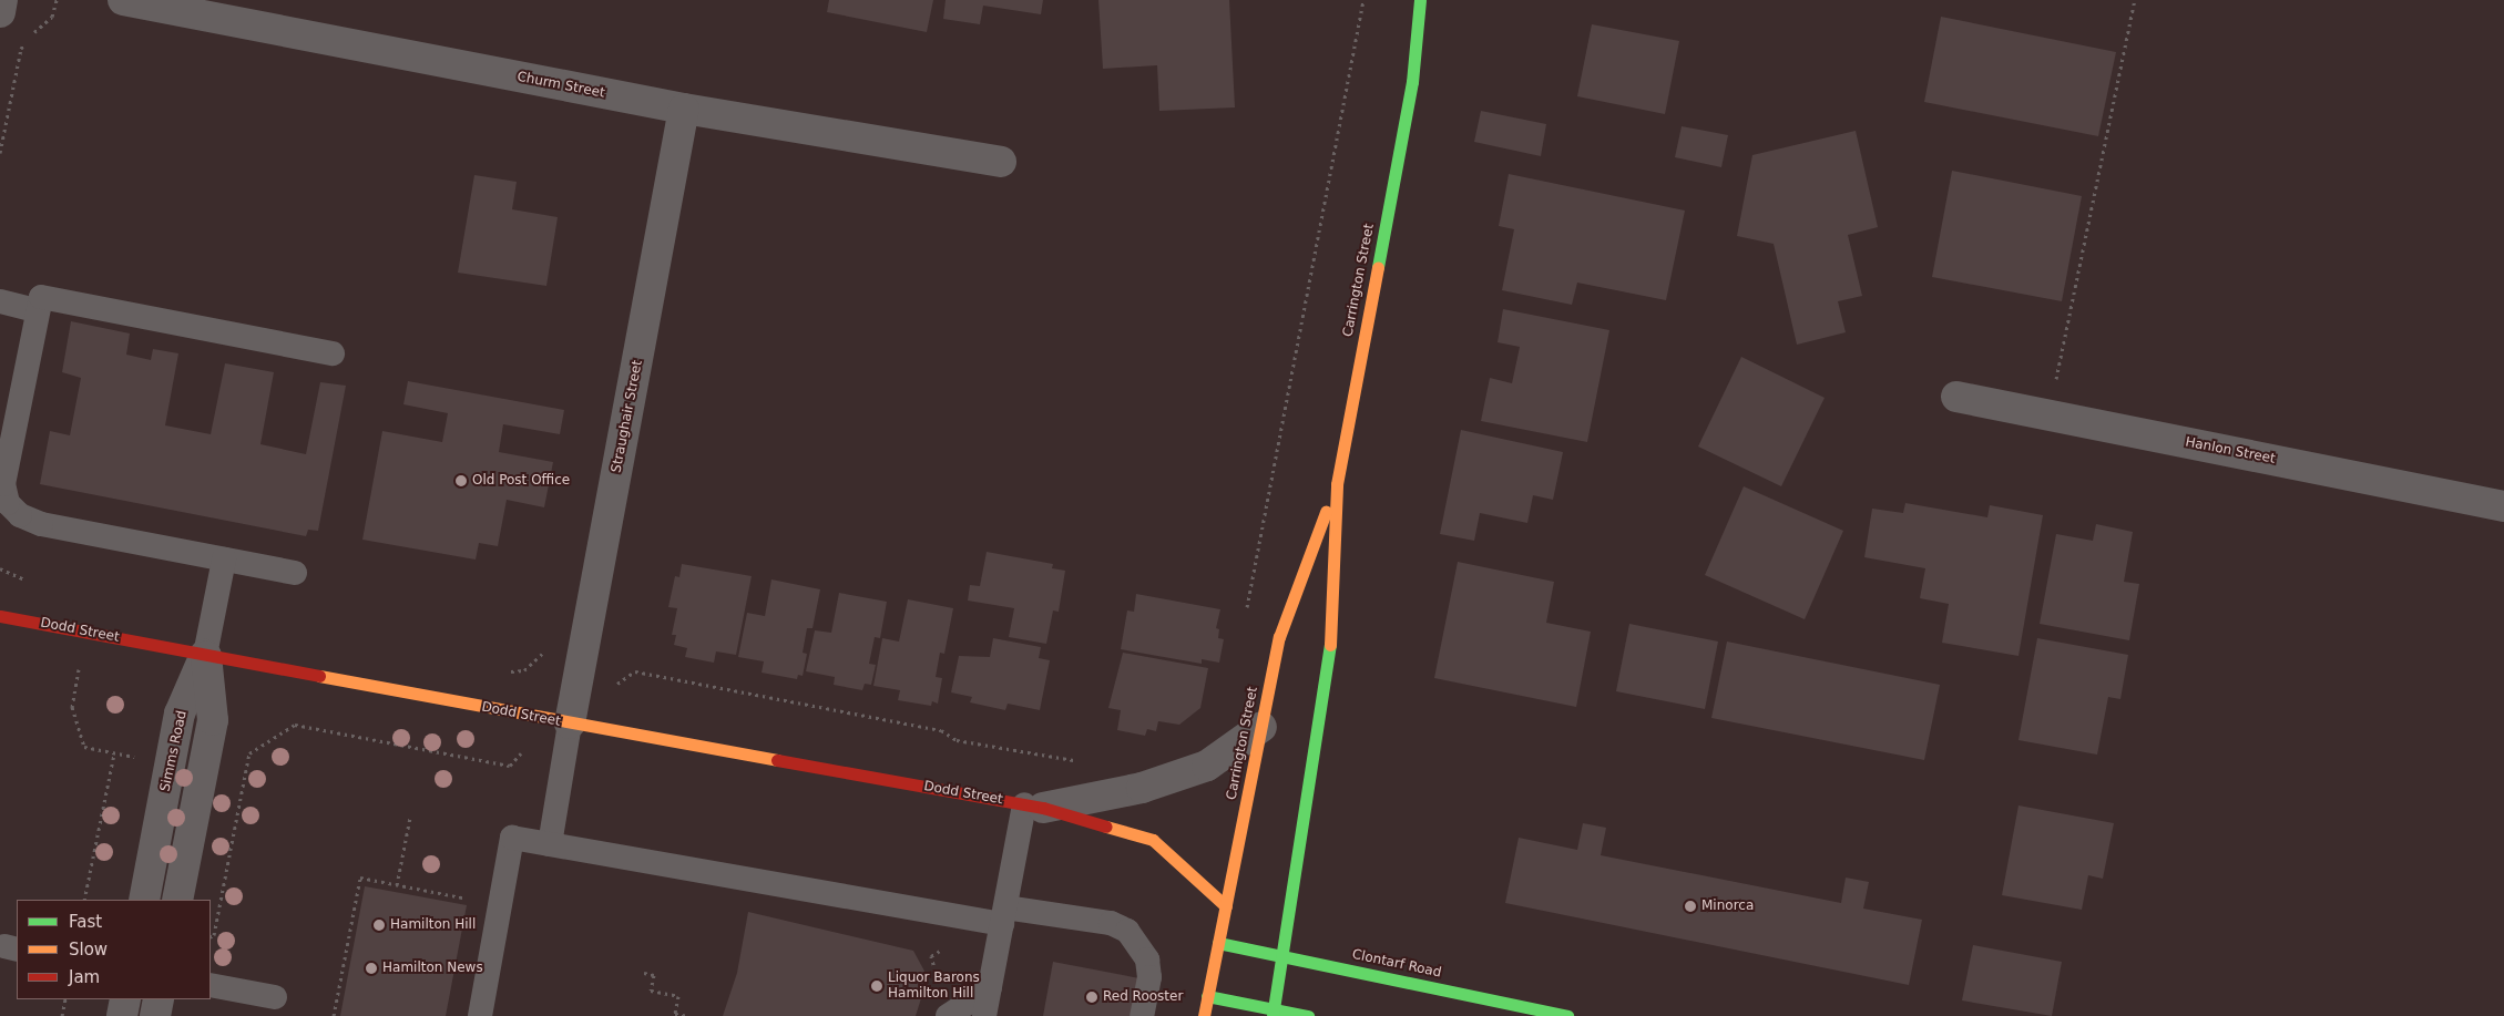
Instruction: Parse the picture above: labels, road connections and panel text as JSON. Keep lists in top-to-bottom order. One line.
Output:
{"streets":{"street":["Churm Street","Carrington Street","Straughair Street","Hanlon Street","Dodd Street","Simms Road","Clontarf Road"]},"crossings":[["Churm Street","Straughair Street"],["Carrington Street","Dodd Street"],["Carrington Street","Clontarf Road"],["Straughair Street","Dodd Street"],["Dodd Street","Simms Road"]],"places":["Old Post Office","Minorca","Hamilton Hill","Hamilton News","Liquor Barons Hamilton Hill","Red Rooster"],"legend":["Fast","Slow","Jam"]}
